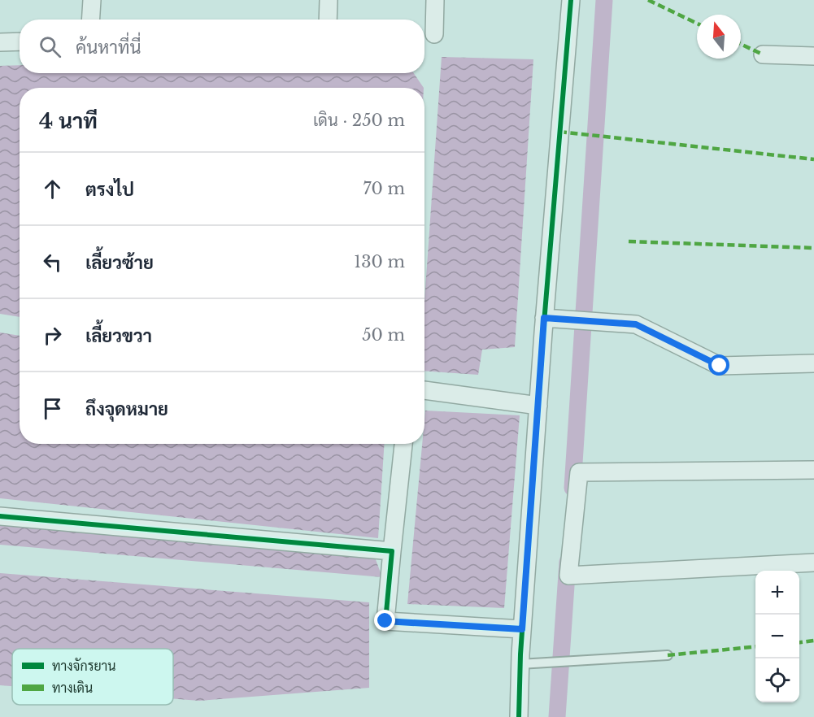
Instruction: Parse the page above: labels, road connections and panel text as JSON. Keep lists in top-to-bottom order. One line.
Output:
{"legend":["ทางจักรยาน","ทางเดิน"],"north":"top","page":{"search":"ค้นหาที่นี่","heading":["4 นาที","เดิน · 250 m"],"list":[["ตรงไป","70 m"],["เลี้ยวซ้าย","130 m"],["เลี้ยวขวา","50 m"],"ถึงจุดหมาย"],"map_buttons":["+","−"]}}
